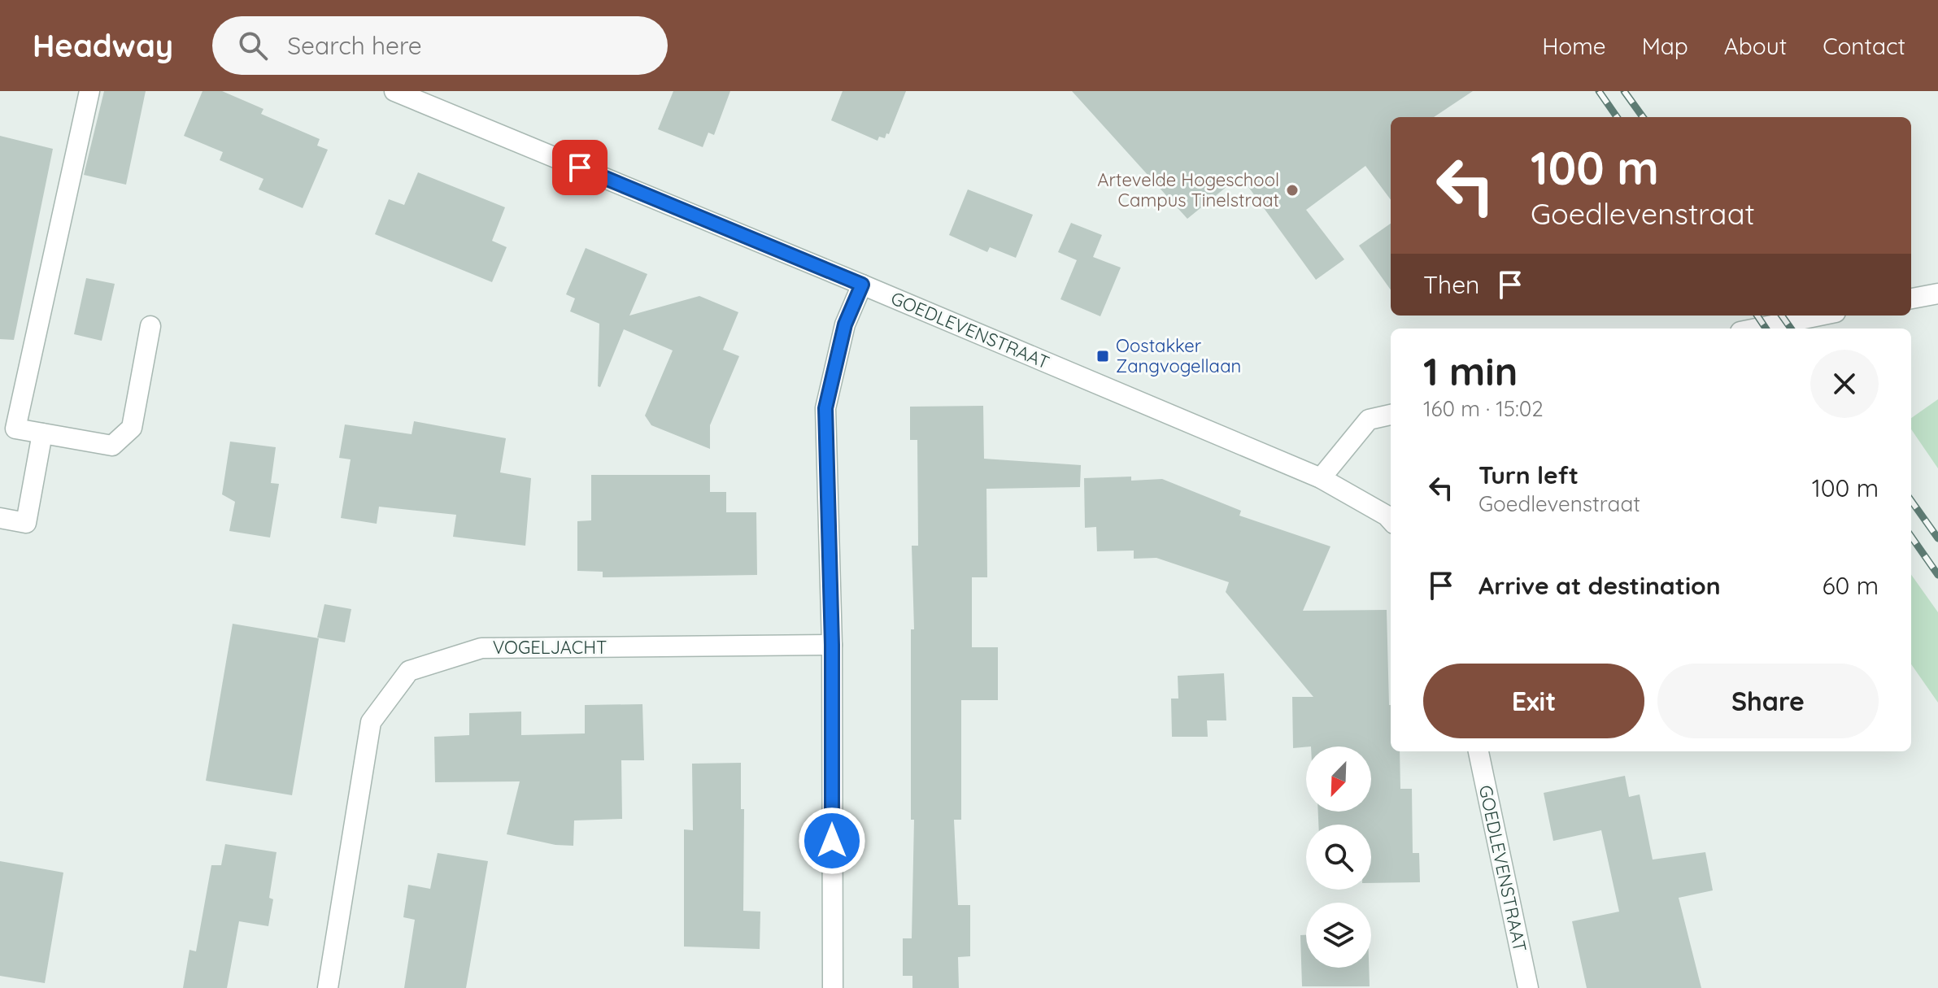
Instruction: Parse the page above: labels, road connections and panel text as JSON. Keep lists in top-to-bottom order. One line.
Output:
{"streets":{"street":["GOEDLEVENSTRAAT","VOGELJACHT"]},"places":{"other":["Artevelde Hogeschool Campus Tinelstraat"],"transit":["Oostakker Zangvogellaan"]},"north":"bottom left","page":{"header":"Headway","search":"Search here","nav":["Home","Map","About","Contact"],"turn":["100 m","Goedlevenstraat"],"then":"Then","heading":["1 min","160 m · 15:02"],"list":[{"name":"Turn left","note":"Goedlevenstraat","value":"100 m"},{"name":"Arrive at destination","value":"60 m"}],"buttons":["Exit","Share"]}}
